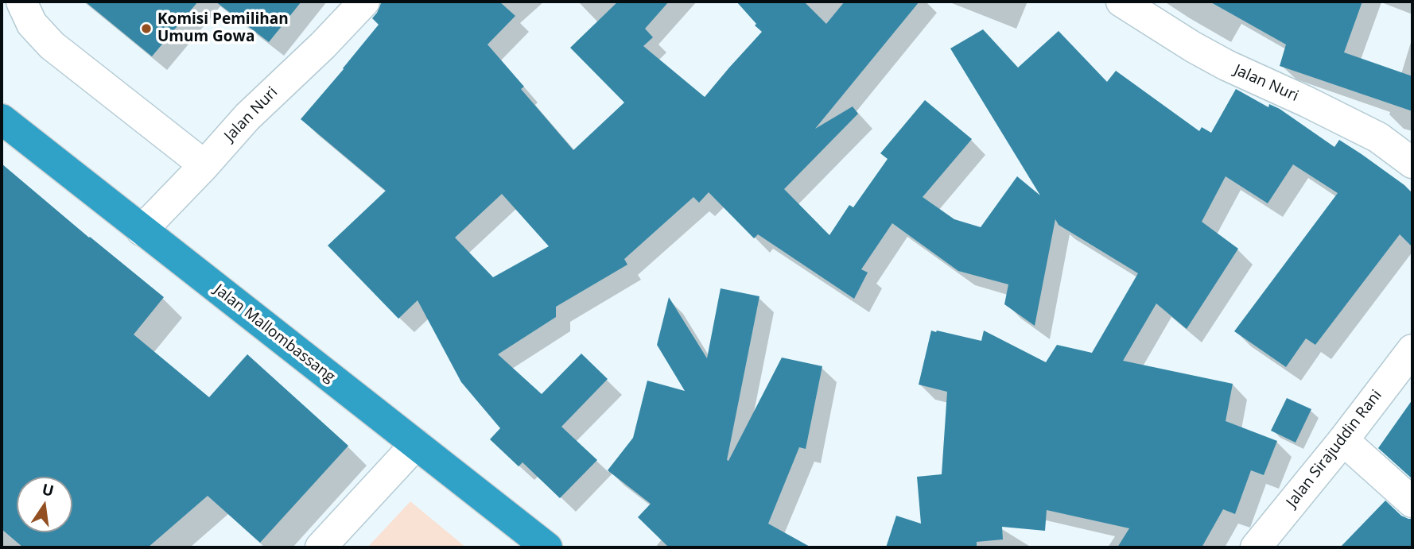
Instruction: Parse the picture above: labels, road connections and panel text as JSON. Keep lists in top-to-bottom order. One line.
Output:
{"streets":{"highway":["Jalan Mallombassang"],"street":["Jalan Nuri","Jalan Sirajuddin Rani"]},"crossings":[["Jalan Nuri","Jalan Mallombassang"]],"places":["Komisi Pemilihan Umum Gowa"],"north":"top"}
